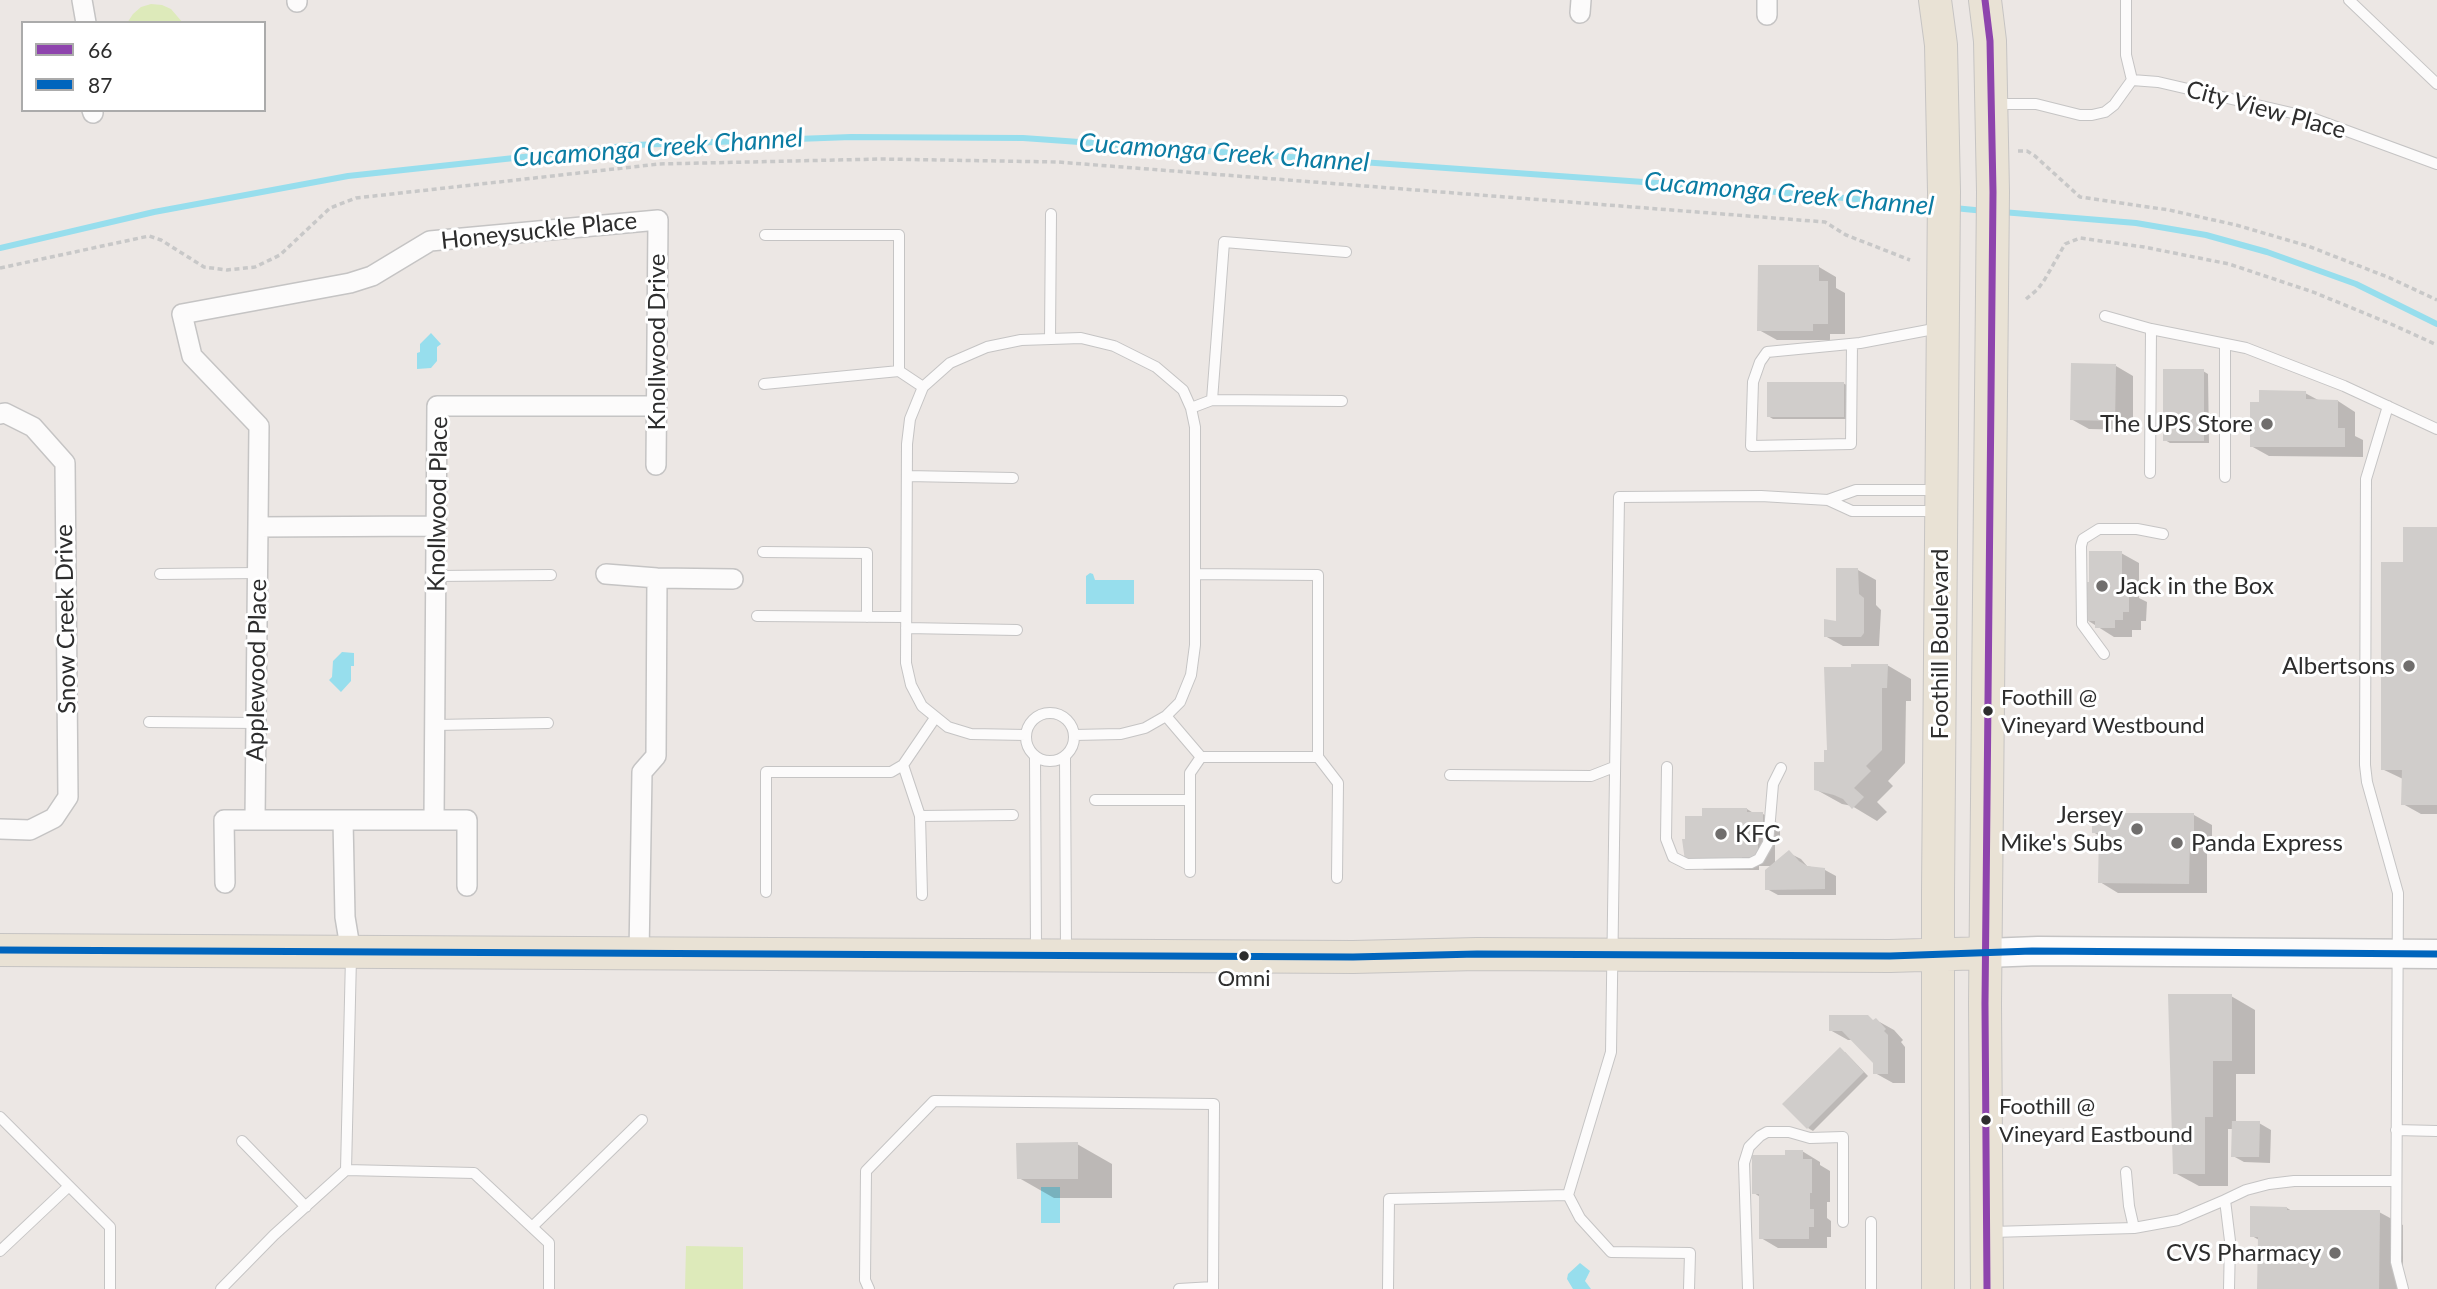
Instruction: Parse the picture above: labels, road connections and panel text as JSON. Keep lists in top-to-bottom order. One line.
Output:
{"streets":{"main road":["Foothill Boulevard"],"street":["Honeysuckle Place","Knollwood Drive","Knollwood Place","Snow Creek Drive","Applewood Place"],"lane":["City View Place"]},"crossings":[["Honeysuckle Place","Knollwood Drive"],["Honeysuckle Place","Applewood Place"],["Knollwood Drive","Knollwood Place"]],"water":["Cucamonga Creek Channel"],"places":["The UPS Store","Jack in the Box","Albertsons","Foothill @ Vineyard Westbound","Jersey Mike's Subs","KFC","Panda Express","Omni","Foothill @ Vineyard Eastbound","CVS Pharmacy"],"lines":["transit line 66","transit line 87"],"legend":["66","87"]}
